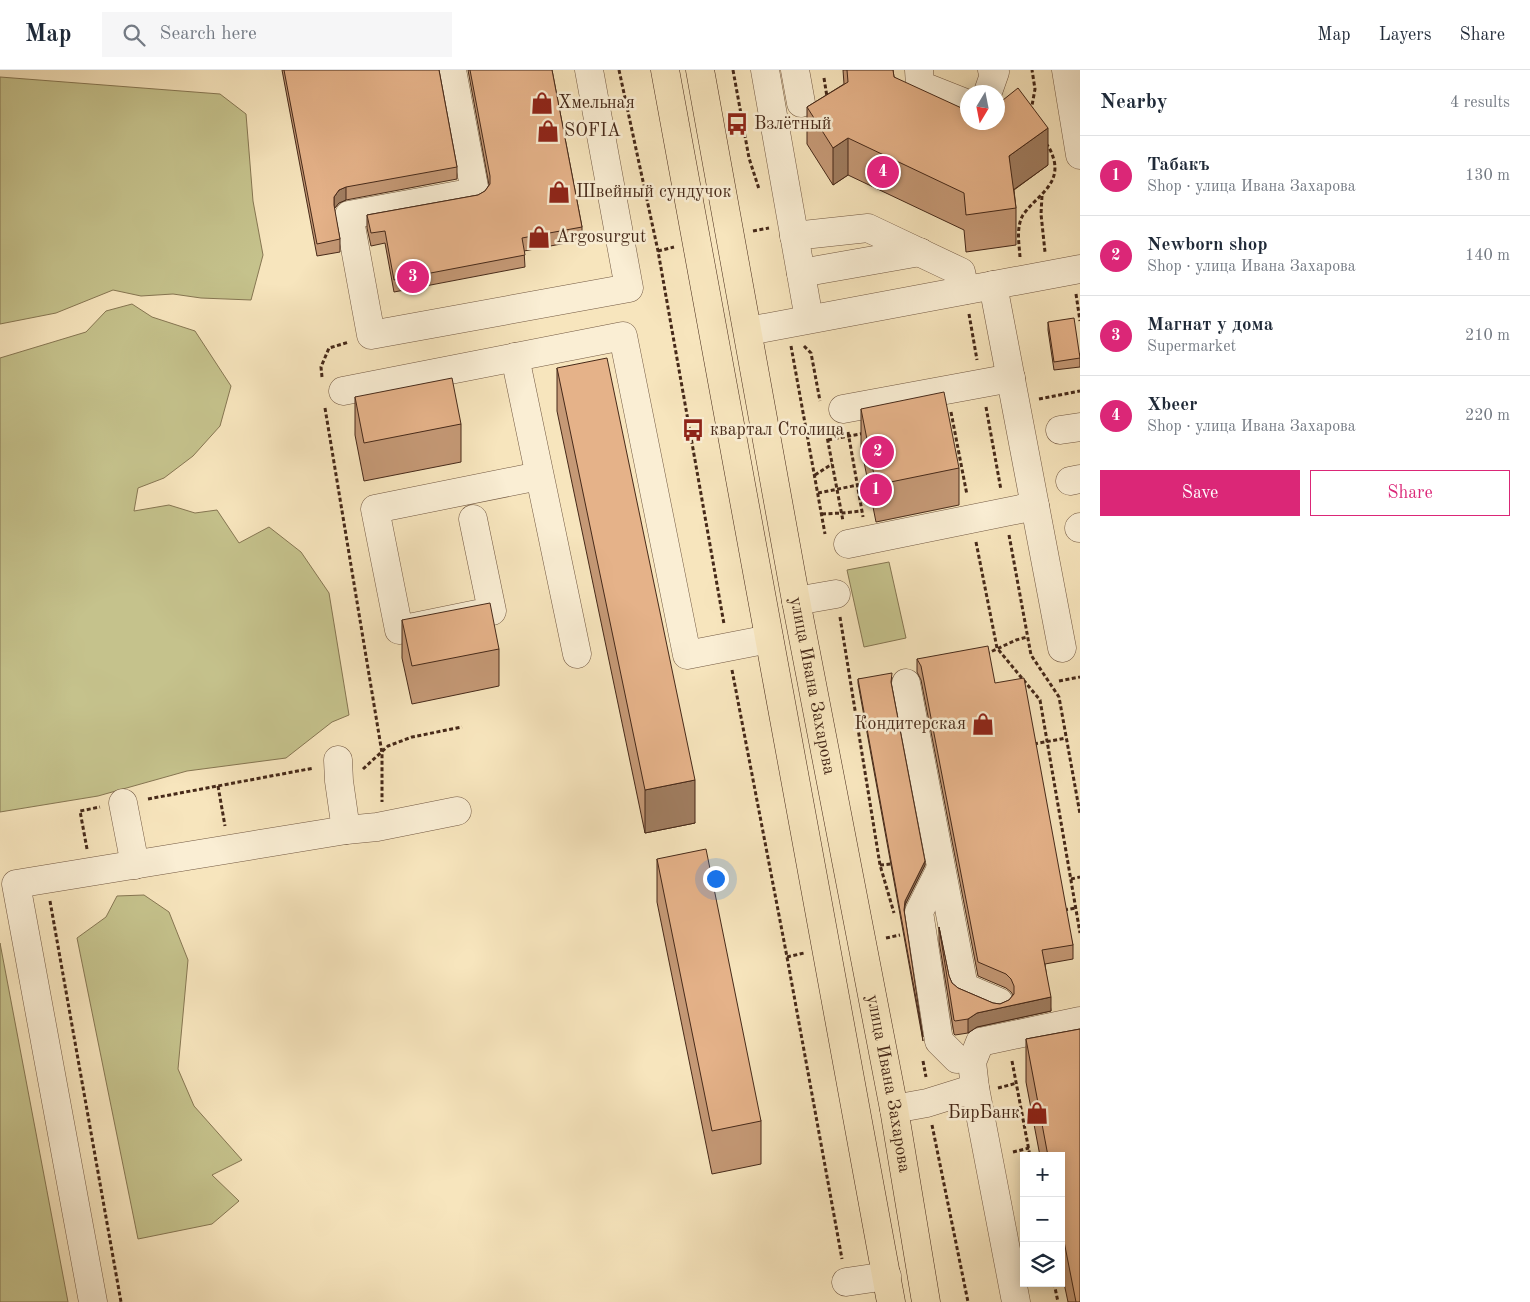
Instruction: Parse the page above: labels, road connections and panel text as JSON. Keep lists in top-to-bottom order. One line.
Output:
{"streets":{"main road":["улица Ивана Захарова"]},"places":{"shop":["Хмельная","SOFIA","Швейный сундучок","Argosurgut","Кондитерская","БирБанк"],"bus stop":["Взлётный","квартал Столица"]},"north":"bottom","page":{"header":"Map","search":"Search here","nav":["Map","Layers","Share"],"heading":["Nearby","4 results"],"list":[{"mark":"1","name":"Табакъ","note":"Shop · улица Ивана Захарова","value":"130 m"},{"mark":"2","name":"Newborn shop","note":"Shop · улица Ивана Захарова","value":"140 m"},{"mark":"3","name":"Магнат у дома","note":"Supermarket","value":"210 m"},{"mark":"4","name":"Xbeer","note":"Shop · улица Ивана Захарова","value":"220 m"}],"pins":["4","3","2","1"],"buttons":["Save","Share"],"map_buttons":["+","−"]}}
